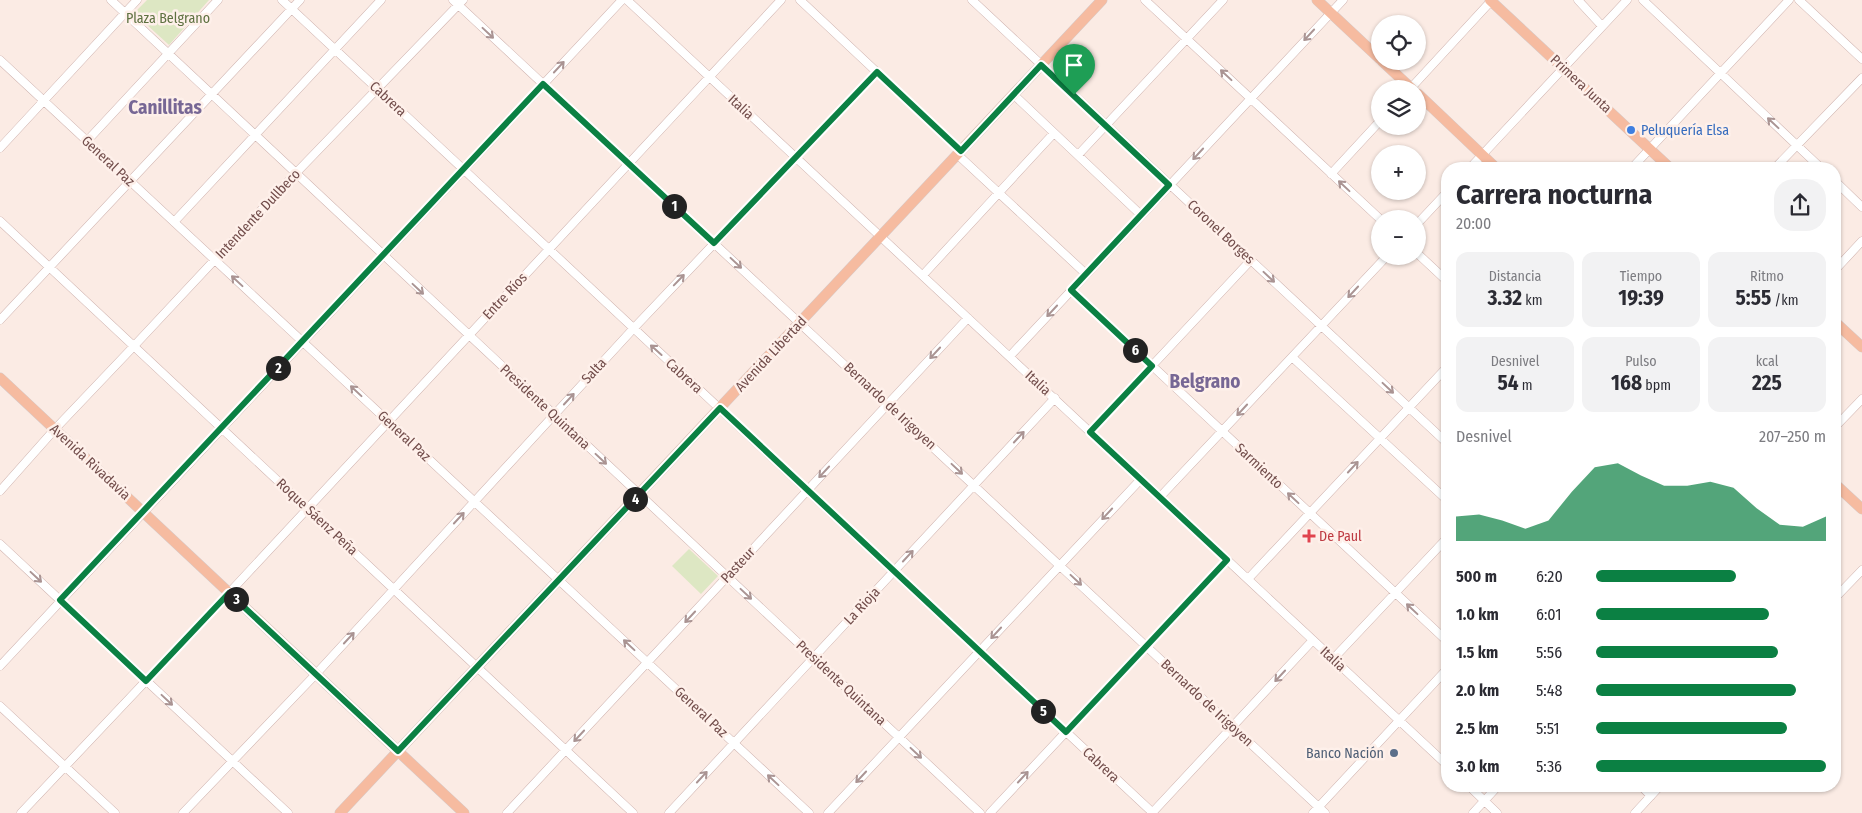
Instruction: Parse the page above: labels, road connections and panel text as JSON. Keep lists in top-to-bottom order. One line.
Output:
{"streets":{"main road":["Primera Junta","Avenida Libertad","Avenida Rivadavia"],"street":["Cabrera","Italia","General Paz","Intendente Dullbeco","Coronel Borges","Entre Ríos","Salta","Bernardo de Irigoyen","Presidente Quintana","Sarmiento","Roque Sáenz Peña","Pasteur","La Rioja"]},"crossings":[["Cabrera","Intendente Dullbeco"],["Cabrera","Entre Ríos"],["Cabrera","Avenida Libertad"],["Cabrera","Salta"],["Cabrera","Pasteur"],["Cabrera","La Rioja"],["Italia","Entre Ríos"],["Italia","Avenida Libertad"],["Italia","Salta"],["Italia","Pasteur"],["Italia","La Rioja"],["General Paz","Intendente Dullbeco"],["General Paz","Entre Ríos"],["General Paz","Avenida Libertad"],["General Paz","Salta"],["General Paz","Pasteur"],["General Paz","La Rioja"],["Intendente Dullbeco","Bernardo de Irigoyen"],["Intendente Dullbeco","Presidente Quintana"],["Intendente Dullbeco","Avenida Rivadavia"],["Intendente Dullbeco","Roque Sáenz Peña"],["Coronel Borges","Avenida Libertad"],["Entre Ríos","Bernardo de Irigoyen"],["Entre Ríos","Presidente Quintana"],["Entre Ríos","Avenida Rivadavia"],["Entre Ríos","Roque Sáenz Peña"],["Avenida Libertad","Bernardo de Irigoyen"],["Avenida Libertad","Presidente Quintana"],["Avenida Libertad","Avenida Rivadavia"],["Avenida Libertad","Roque Sáenz Peña"],["Salta","Bernardo de Irigoyen"],["Salta","Presidente Quintana"],["Salta","Avenida Rivadavia"],["Salta","Roque Sáenz Peña"],["Bernardo de Irigoyen","Pasteur"],["Bernardo de Irigoyen","La Rioja"],["Presidente Quintana","Pasteur"],["Presidente Quintana","La Rioja"],["Roque Sáenz Peña","Pasteur"]],"one_way":["General Paz","Salta","Bernardo de Irigoyen","Presidente Quintana","Sarmiento","Pasteur","La Rioja"],"districts":["Canillitas","Belgrano"],"parks":["Plaza Belgrano"],"places":{"other":["Peluquería Elsa","Banco Nación"],"health":["De Paul"]},"page":{"map_buttons":["+","−"],"heading":["Carrera nocturna","20:00"],"pins":["1","6","2","4","3","5"],"stats":[["Distancia","3.32 km"],["Tiempo","19:39"],["Ritmo","5:55 /km"],["Desnivel","54 m"],["Pulso","168 bpm"],["kcal","225"]],"chart":["Desnivel","207–250 m"],"list":[{"name":"500 m","note":"6:20"},{"name":"1.0 km","note":"6:01"},{"name":"1.5 km","note":"5:56"},{"name":"2.0 km","note":"5:48"},{"name":"2.5 km","note":"5:51"},{"name":"3.0 km","note":"5:36"}]}}
